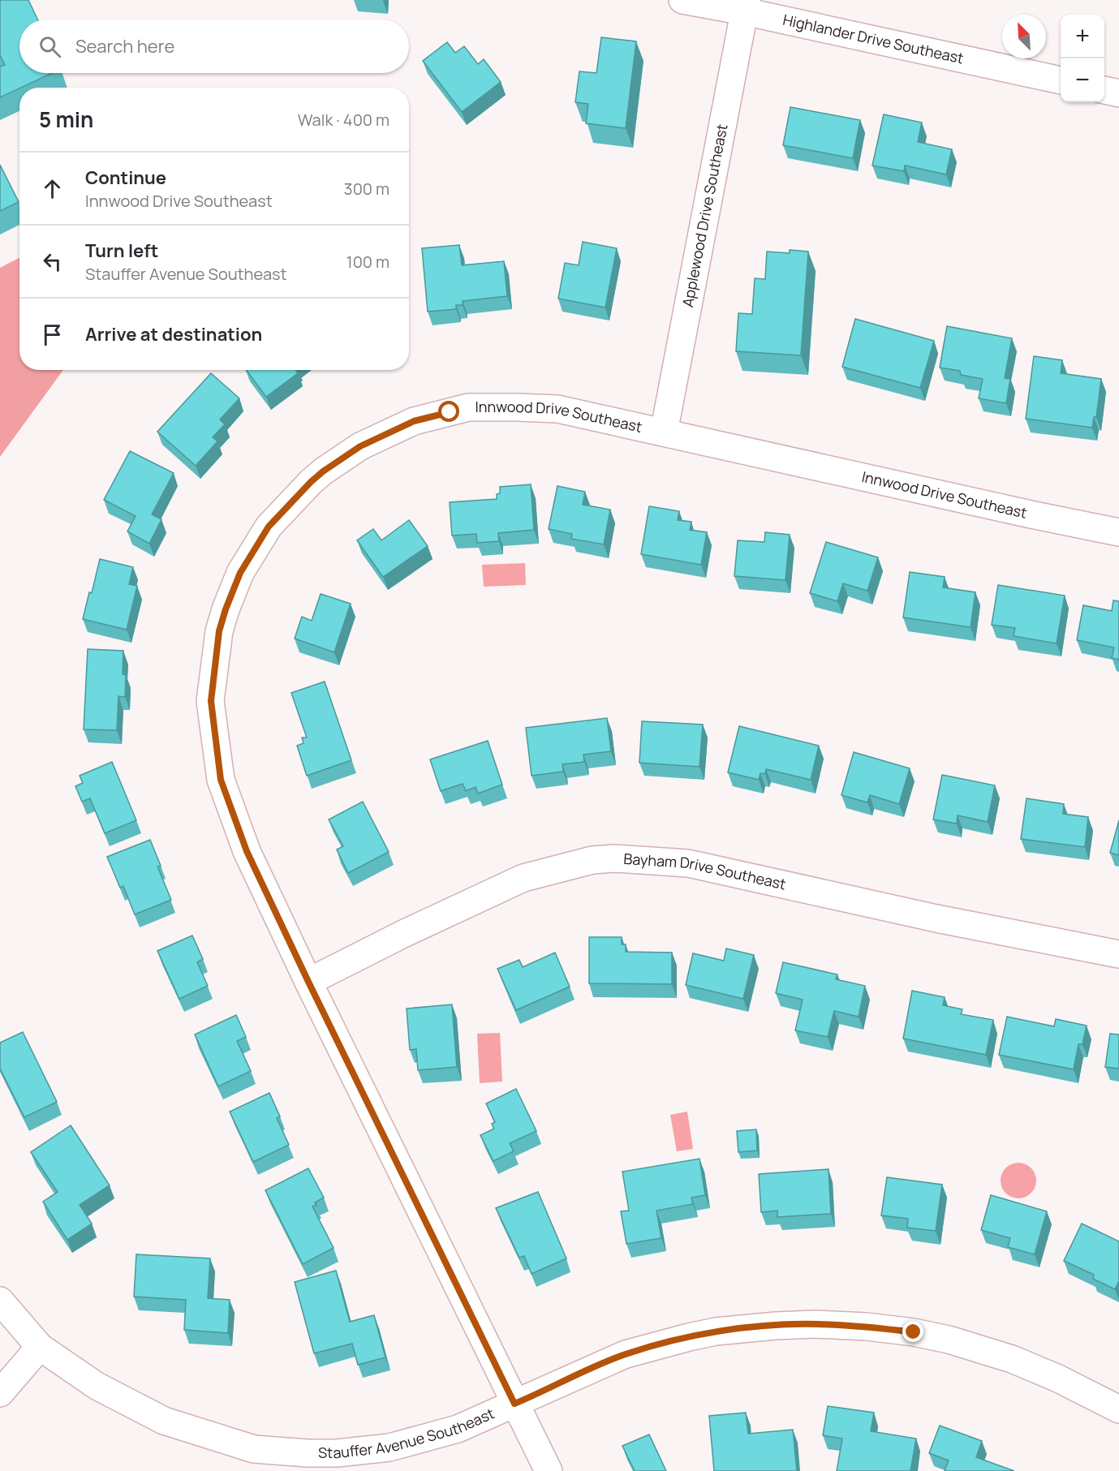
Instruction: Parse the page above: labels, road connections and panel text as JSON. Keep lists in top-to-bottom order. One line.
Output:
{"streets":{"street":["Highlander Drive Southeast","Applewood Drive Southeast","Innwood Drive Southeast","Bayham Drive Southeast","Stauffer Avenue Southeast"]},"crossings":[["Highlander Drive Southeast","Applewood Drive Southeast"],["Applewood Drive Southeast","Innwood Drive Southeast"],["Innwood Drive Southeast","Bayham Drive Southeast"],["Innwood Drive Southeast","Stauffer Avenue Southeast"]],"north":"top left","page":{"map_buttons":["+","−"],"search":"Search here","heading":["5 min","Walk · 400 m"],"list":[["Continue","Innwood Drive Southeast","300 m"],["Turn left","Stauffer Avenue Southeast","100 m"],"Arrive at destination"]}}
